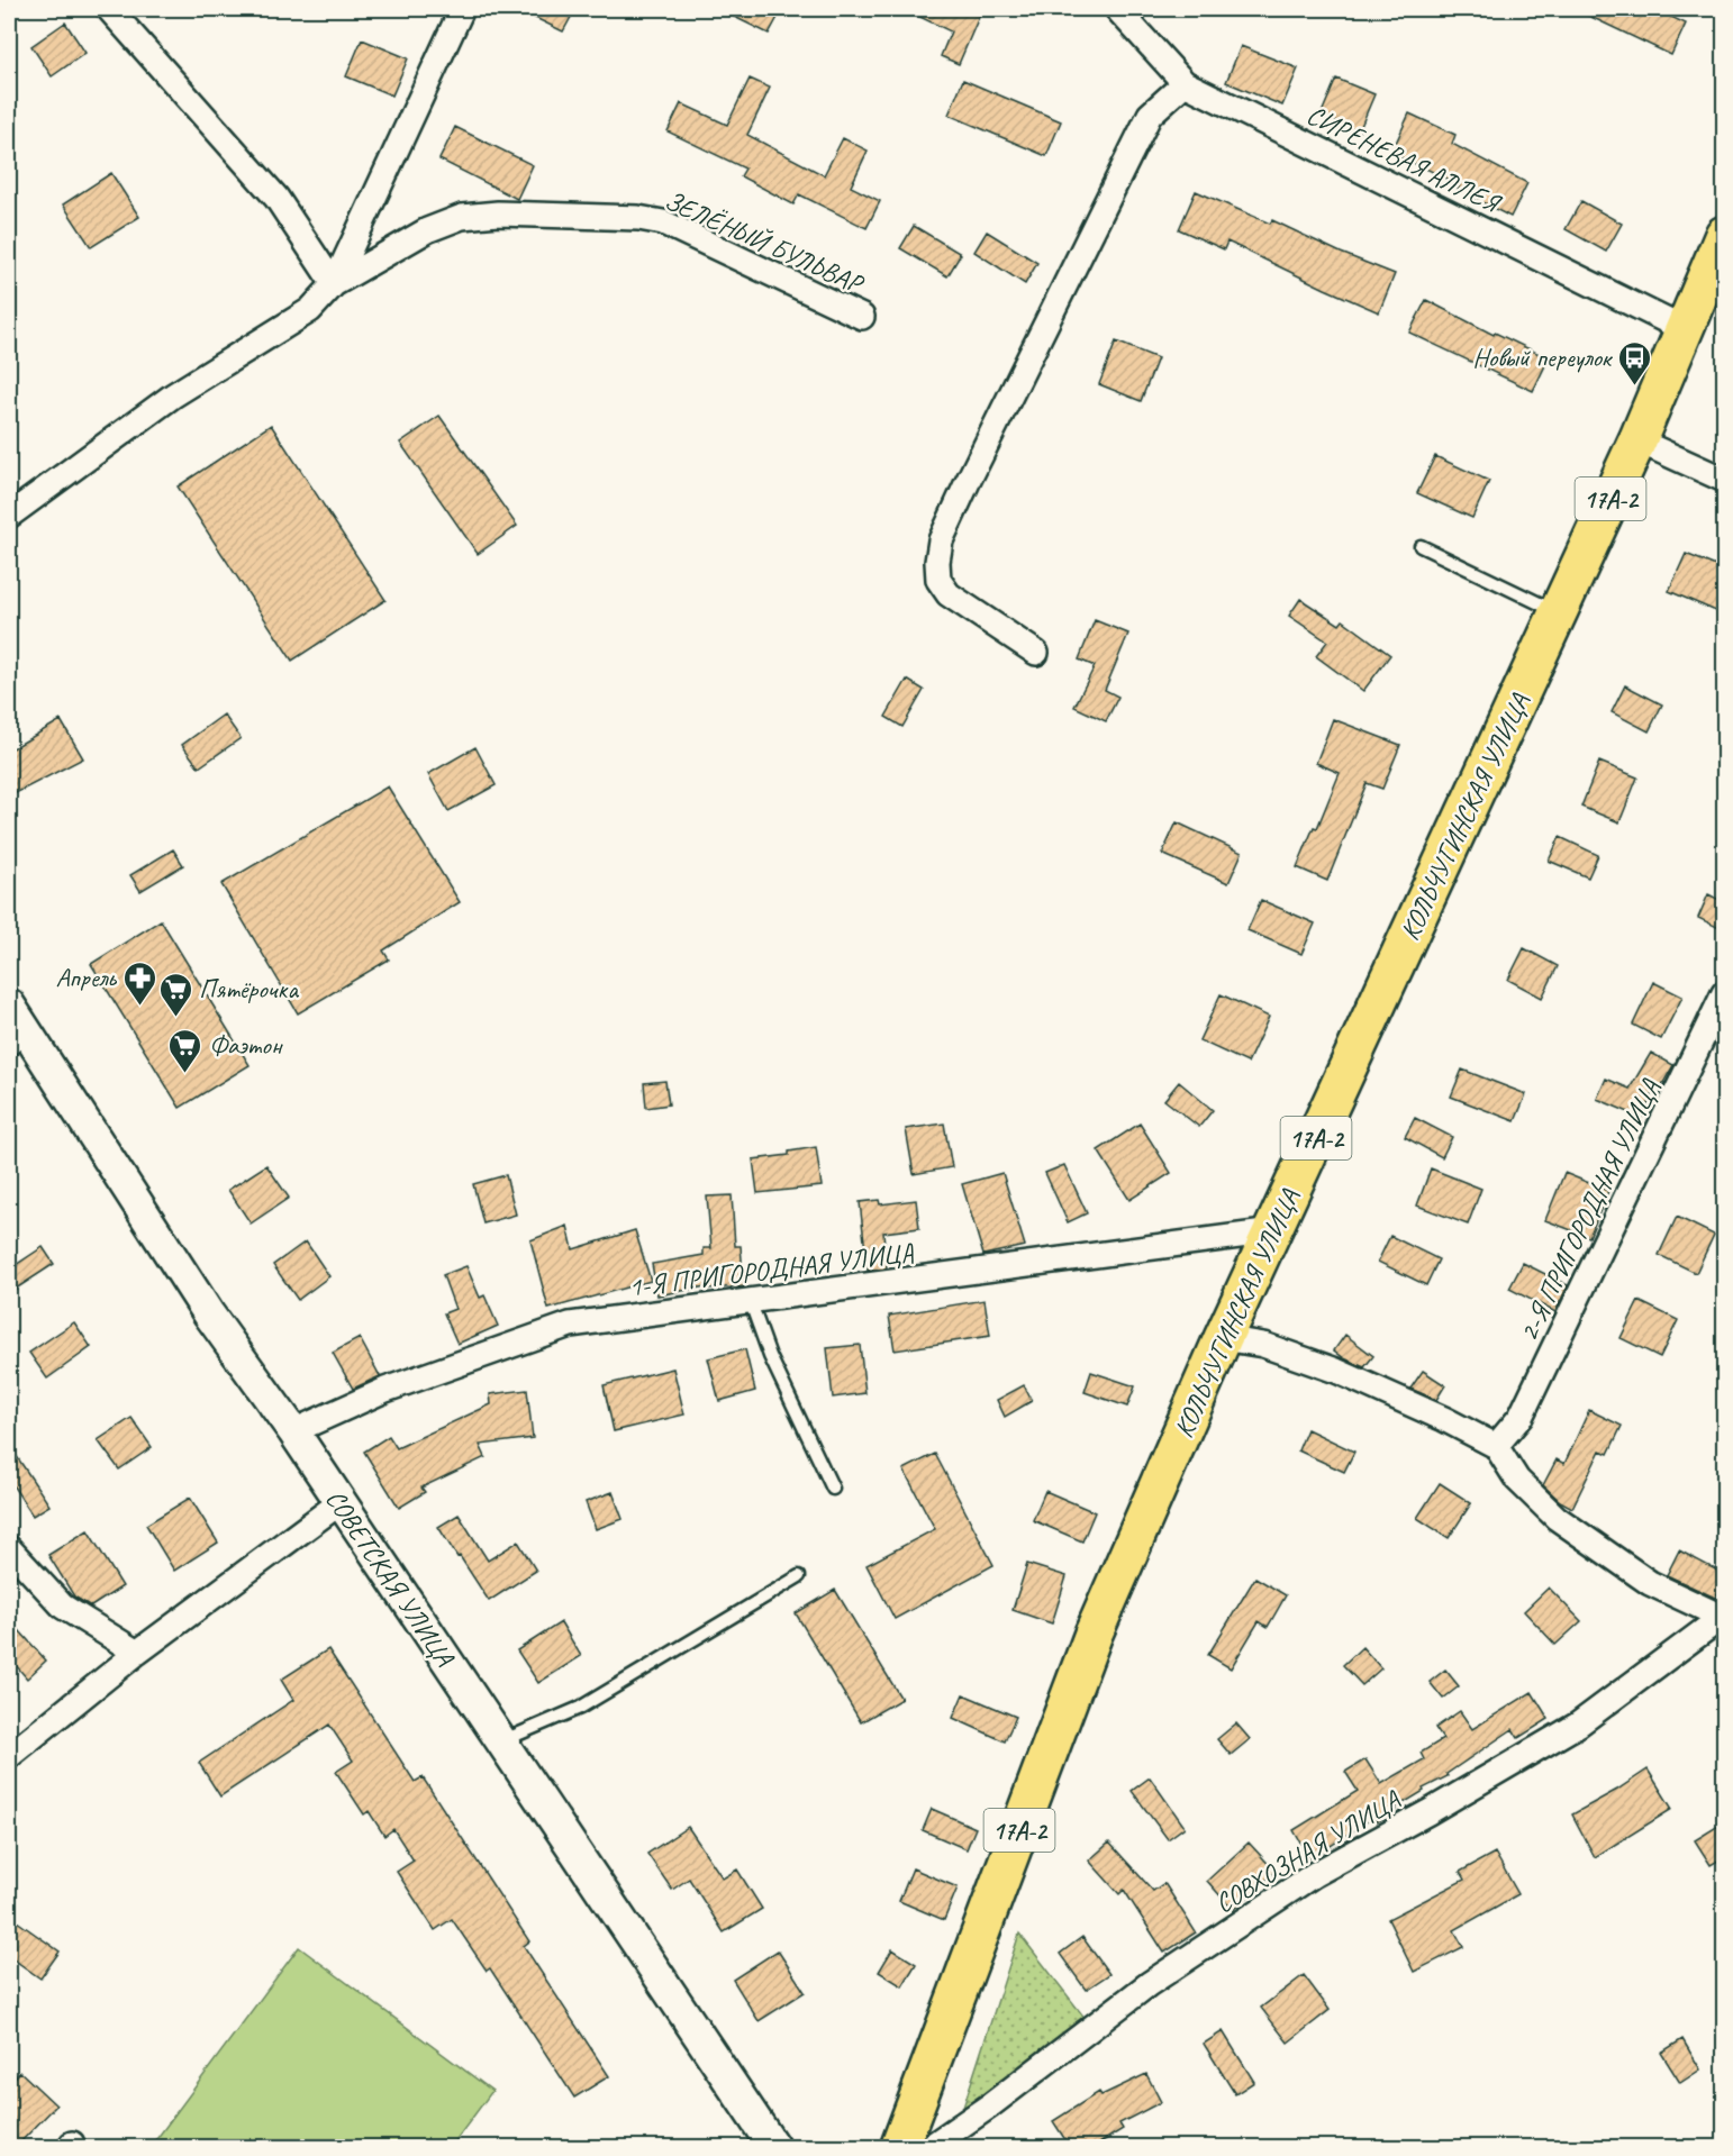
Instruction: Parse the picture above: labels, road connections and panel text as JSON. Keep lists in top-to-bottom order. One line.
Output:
{"streets":{"main road":["17А-2","КОЛЬЧУГИНСКАЯ УЛИЦА"],"street":["СИРЕНЕВАЯ АЛЛЕЯ","ЗЕЛЁНЫЙ БУЛЬВАР","2-Я ПРИГОРОДНАЯ УЛИЦА","1-Я ПРИГОРОДНАЯ УЛИЦА","СОВЕТСКАЯ УЛИЦА","СОВХОЗНАЯ УЛИЦА"]},"crossings":[["СИРЕНЕВАЯ АЛЛЕЯ","КОЛЬЧУГИНСКАЯ УЛИЦА"],["КОЛЬЧУГИНСКАЯ УЛИЦА","1-Я ПРИГОРОДНАЯ УЛИЦА"],["1-Я ПРИГОРОДНАЯ УЛИЦА","СОВЕТСКАЯ УЛИЦА"]],"places":{"bus stop":["Новый переулок"],"pharmacy":["Апрель"],"supermarket":["Пятёрочка","Фаэтон"]}}
